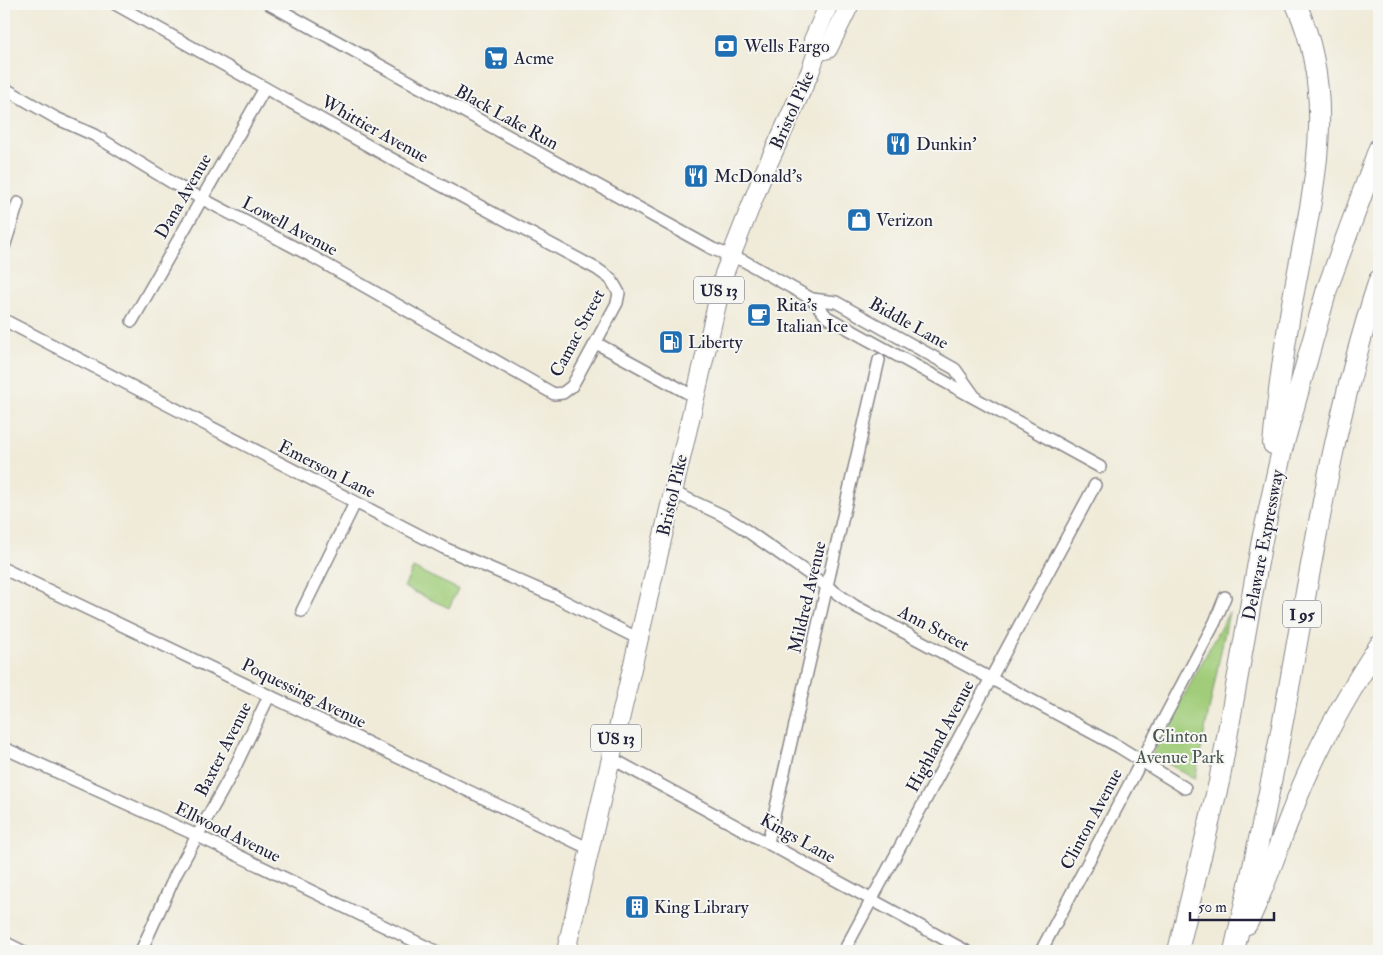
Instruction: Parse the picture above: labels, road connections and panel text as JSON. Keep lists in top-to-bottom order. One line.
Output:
{"streets":{"highway":["Delaware Expressway","I 95"],"main road":["Bristol Pike","US 13"],"street":["Black Lake Run","Whittier Avenue","Dana Avenue","Lowell Avenue","Biddle Lane","Camac Street","Emerson Lane","Mildred Avenue","Ann Street","Poquessing Avenue","Highland Avenue","Baxter Avenue","Clinton Avenue","Ellwood Avenue","Kings Lane"]},"crossings":[["Bristol Pike","Black Lake Run"],["Bristol Pike","Biddle Lane"],["Bristol Pike","Emerson Lane"],["Bristol Pike","Ann Street"],["Bristol Pike","Poquessing Avenue"],["Bristol Pike","Kings Lane"],["Black Lake Run","Biddle Lane"],["Whittier Avenue","Dana Avenue"],["Whittier Avenue","Camac Street"],["Dana Avenue","Lowell Avenue"],["Lowell Avenue","Camac Street"],["Mildred Avenue","Ann Street"],["Mildred Avenue","Kings Lane"],["Ann Street","Highland Avenue"],["Ann Street","Clinton Avenue"],["Poquessing Avenue","Baxter Avenue"],["Highland Avenue","Kings Lane"],["Baxter Avenue","Ellwood Avenue"]],"parks":["Clinton Avenue Park"],"places":{"bank":["Wells Fargo"],"supermarket":["Acme"],"restaurant":["Dunkin'","McDonald's"],"shop":["Verizon"],"cafe":["Rita's Italian Ice"],"fuel station":["Liberty"],"building":["King Library"]},"scale_bar":"50 m"}
